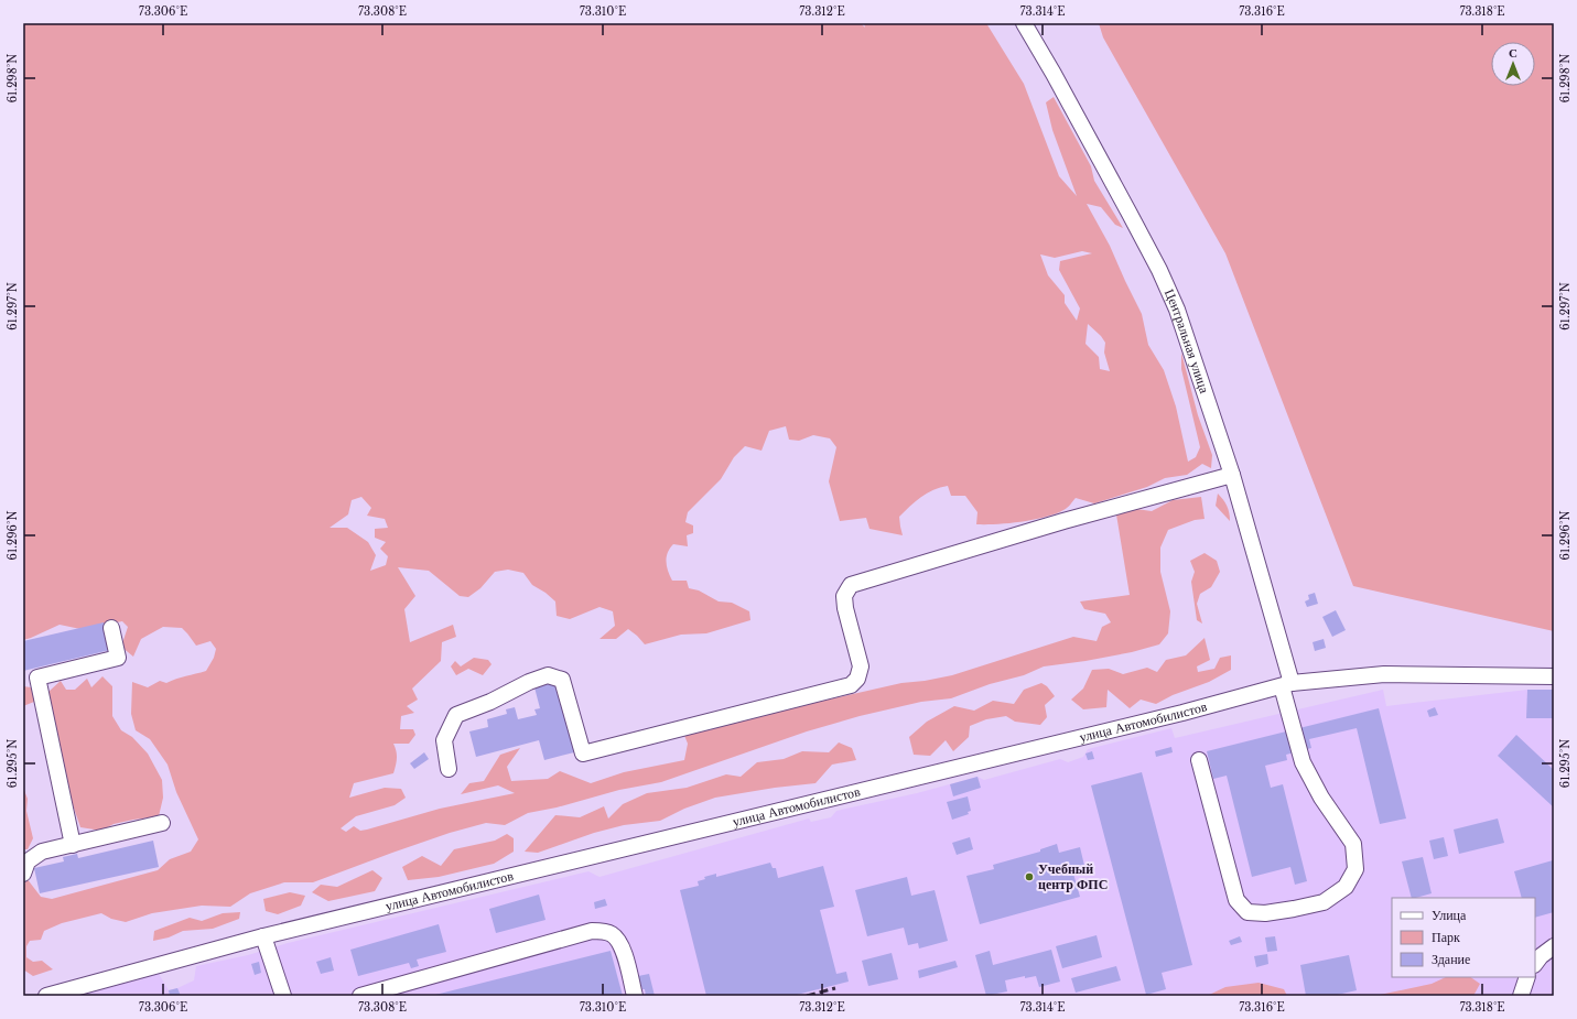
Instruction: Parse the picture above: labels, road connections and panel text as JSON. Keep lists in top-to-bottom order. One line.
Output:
{"streets":{"street":["Центральная улица","улица Автомобилистов"]},"crossings":[["Центральная улица","улица Автомобилистов"]],"places":["Учебный центр ФПС"],"legend":["Улица","Парк","Здание"],"north":"top","coordinates":["73.306°E","73.308°E","73.310°E","73.312°E","73.314°E","73.316°E","73.318°E","61.298°N","61.297°N","61.296°N","61.295°N"]}
